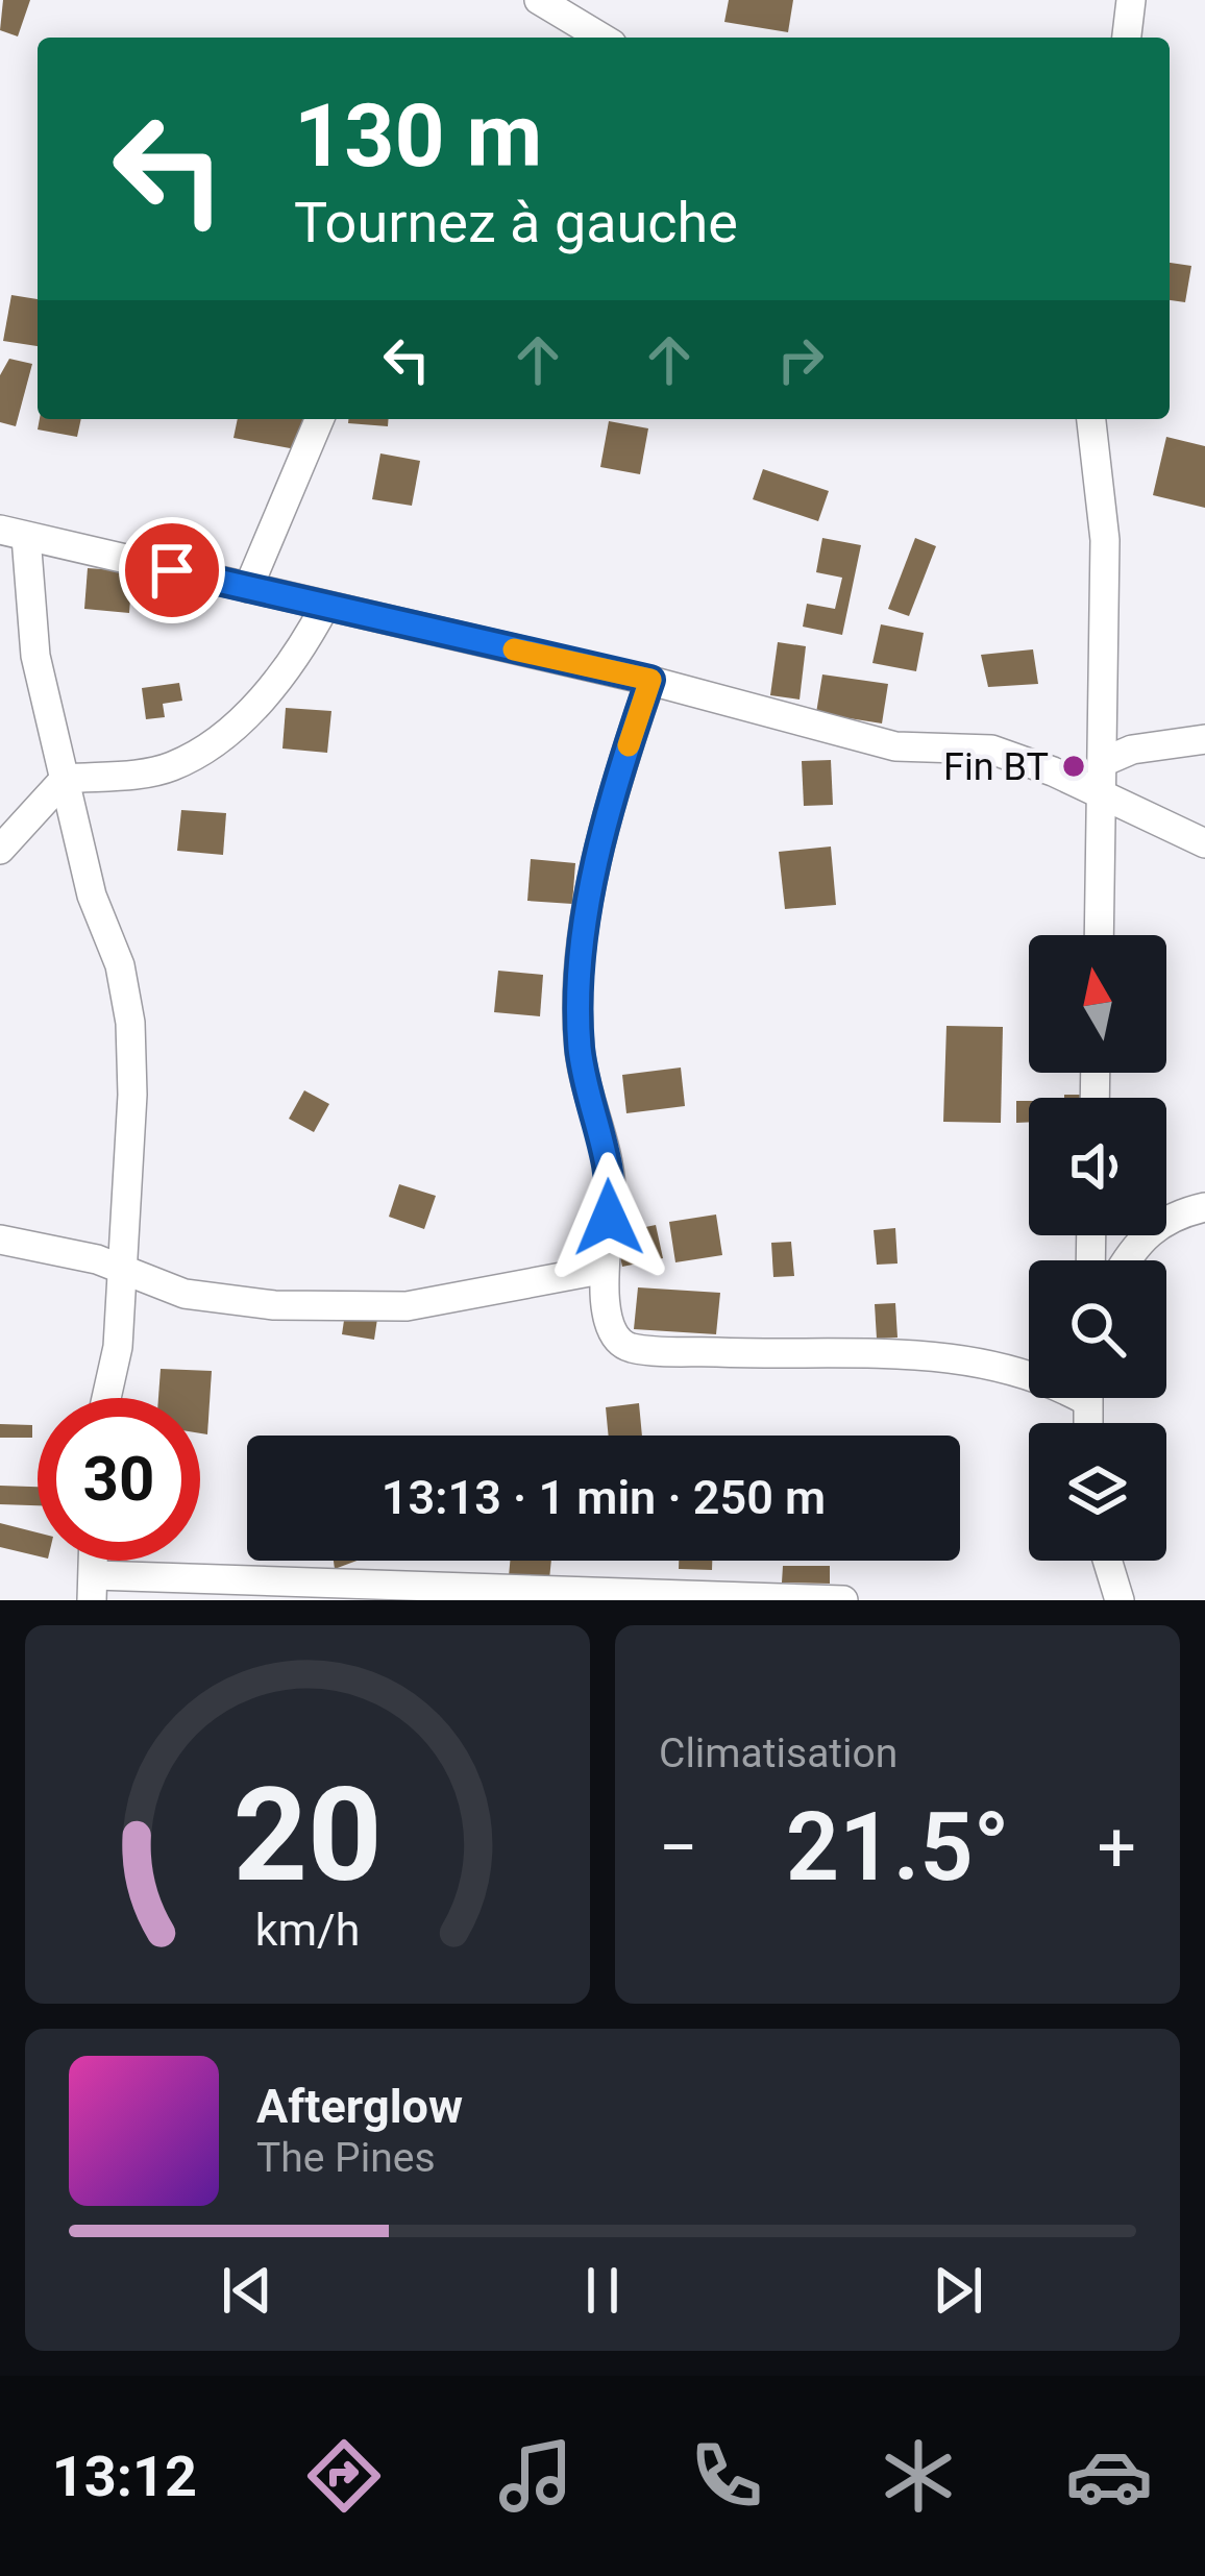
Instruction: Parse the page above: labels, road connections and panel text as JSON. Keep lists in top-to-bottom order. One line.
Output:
{"places":["Fin BT"],"north":"top","page":{"turn":["130 m","Tournez à gauche"],"limit":"30","trip":"13:13 · 1 min · 250 m","tile":"Climatisation","heat":["−","21.5°","+"],"song":["Afterglow","The Pines"],"tabs":"13:12","gauge":["20","km/h"]}}
